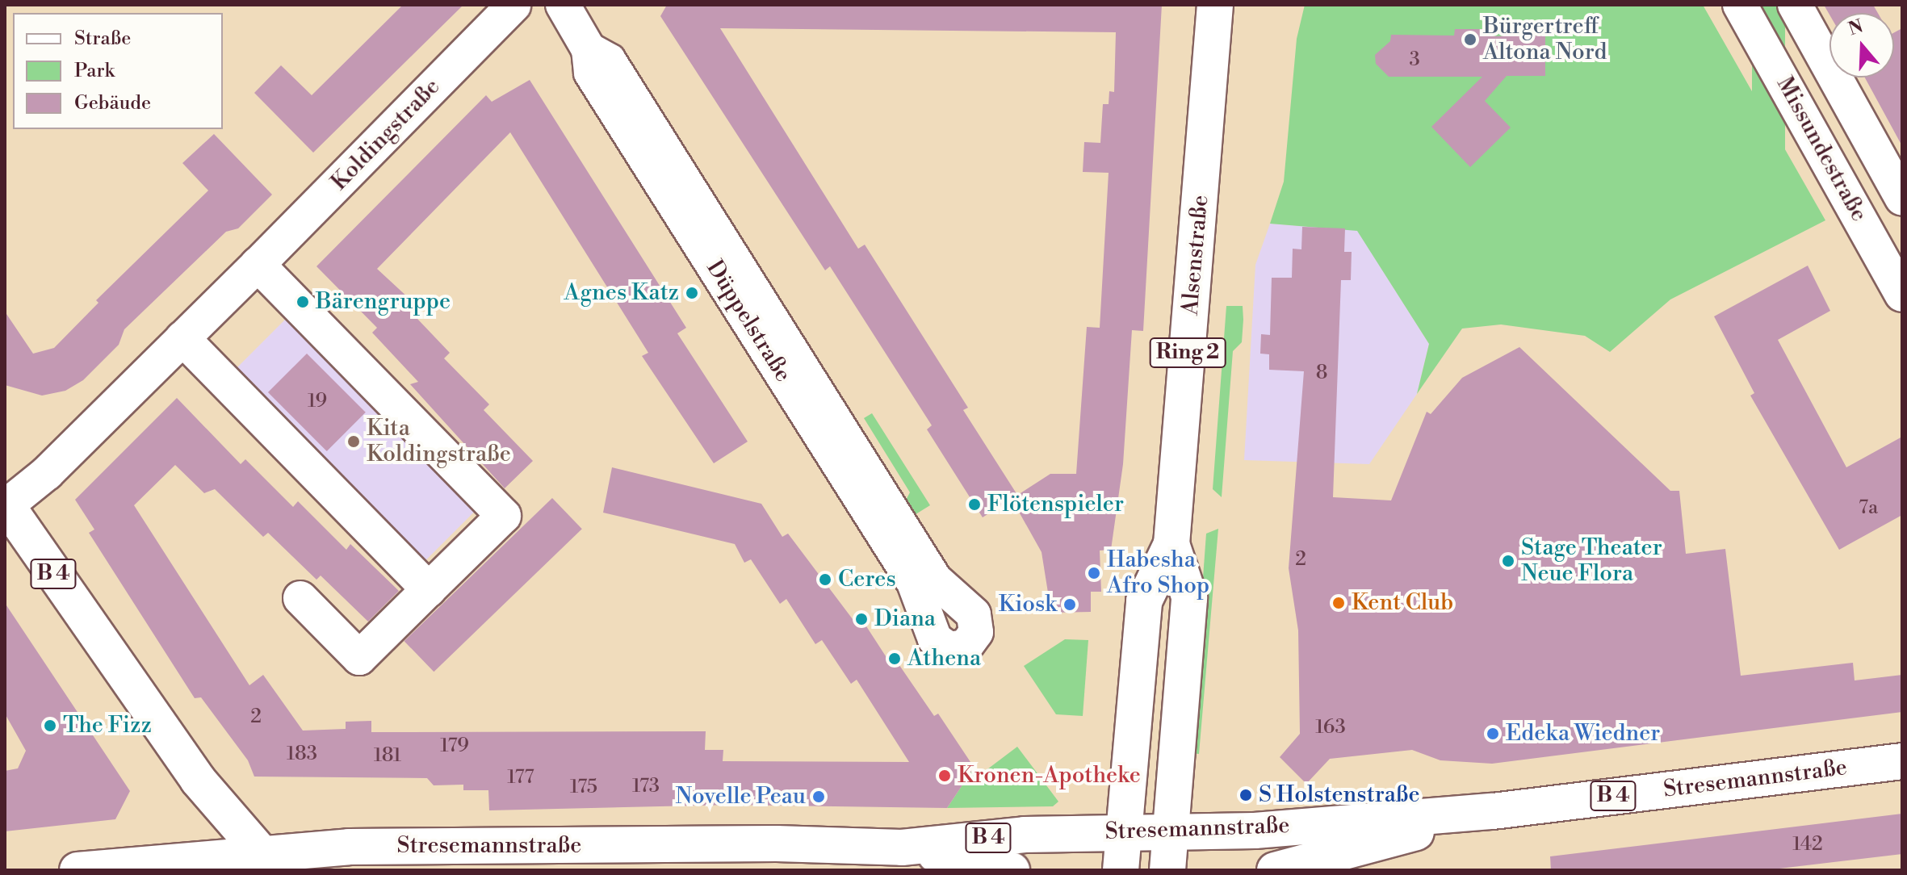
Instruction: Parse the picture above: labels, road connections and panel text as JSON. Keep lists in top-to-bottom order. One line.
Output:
{"streets":{"main road":["Alsenstraße","Ring 2","B 4","Stresemannstraße"],"street":["Koldingstraße","Missundestraße","Düppelstraße"]},"crossings":[["Koldingstraße","Düppelstraße"],["Koldingstraße","B 4"],["Alsenstraße","Ring 2"],["Alsenstraße","Stresemannstraße"],["Ring 2","Stresemannstraße"],["B 4","Stresemannstraße"]],"places":["Bürgertreff Altona Nord","Agnes Katz","Bärengruppe","Kita Koldingstraße","Flötenspieler","Stage Theater Neue Flora","Habesha Afro Shop","Ceres","Kent Club","Kiosk","Diana","Athena","The Fizz","Edeka Wiedner","Kronen-Apotheke","S Holstenstraße","Novelle Peau"],"house_numbers":["3","8","19","7a","2","2","163","179","183","181","177","173","175","142"],"legend":["Straße","Park","Gebäude"],"north":"top"}
